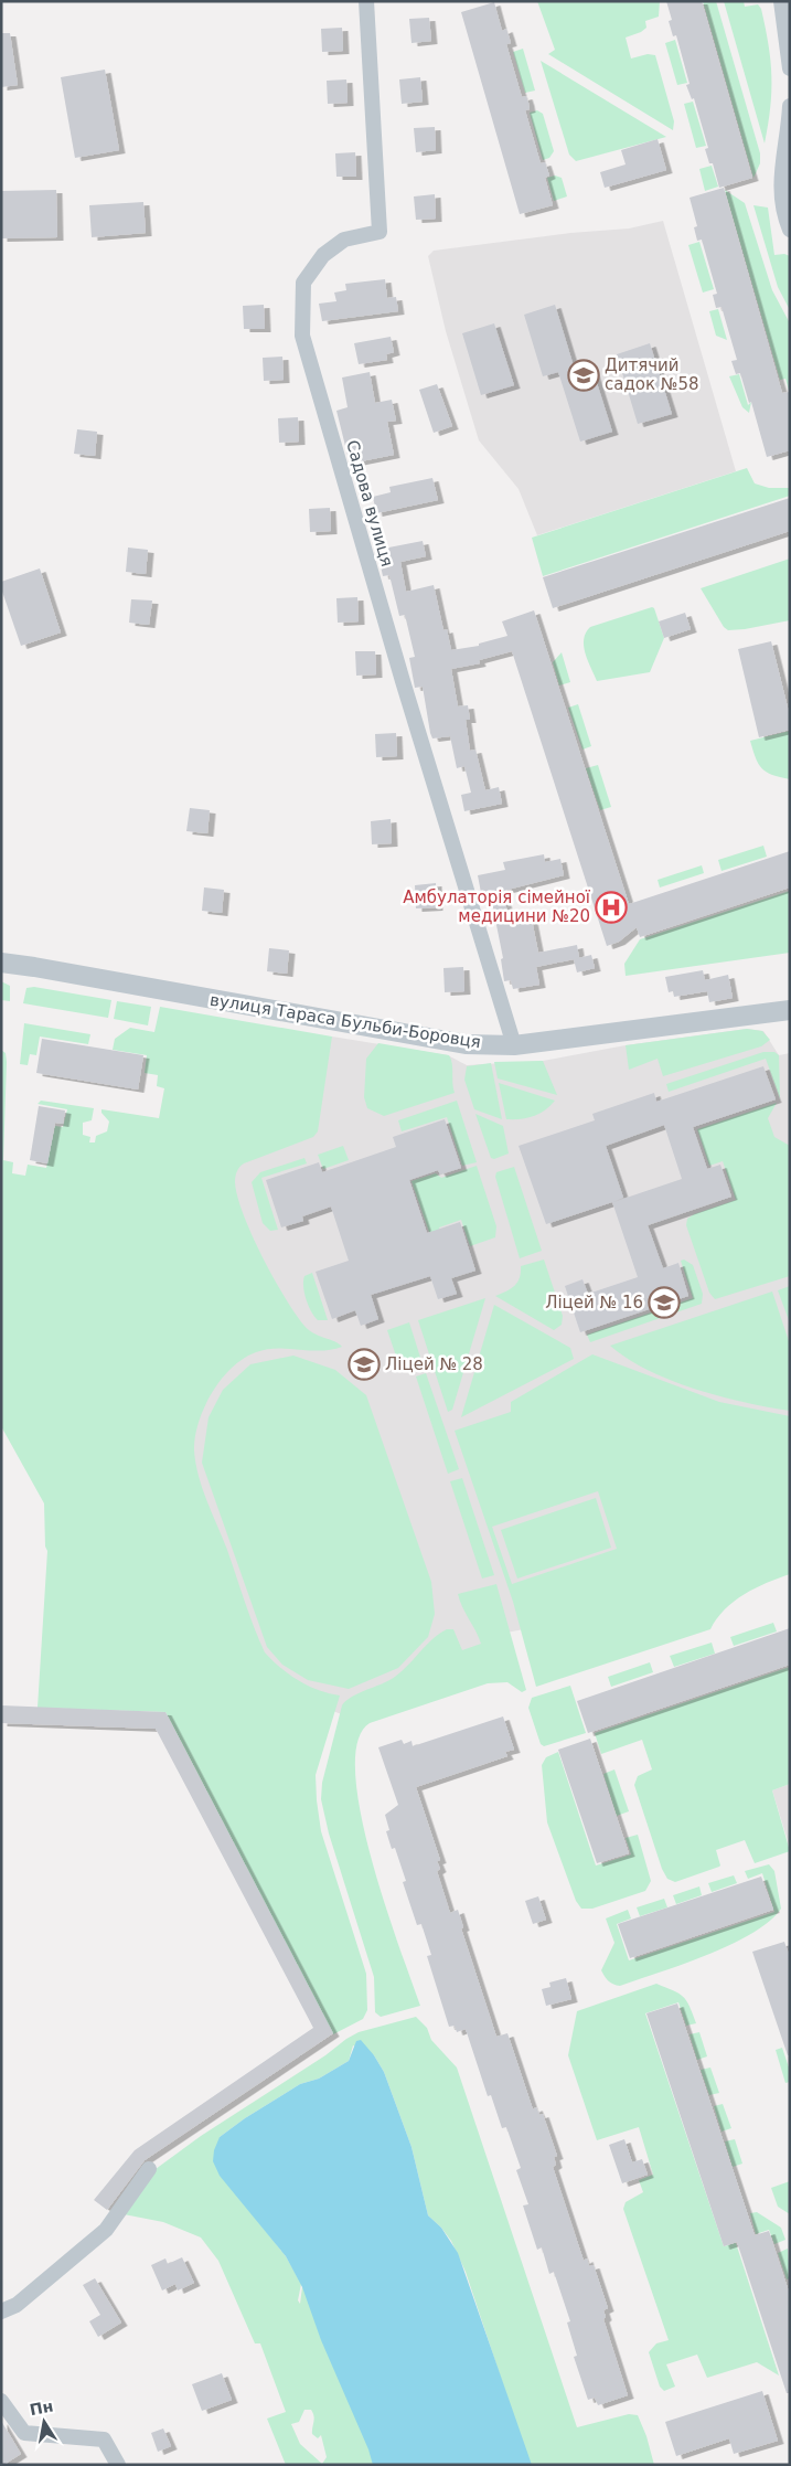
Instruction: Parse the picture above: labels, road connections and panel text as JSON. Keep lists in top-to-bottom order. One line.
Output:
{"streets":{"street":["Садова вулиця","вулиця Тараса Бульби-Боровця"]},"crossings":[["Садова вулиця","вулиця Тараса Бульби-Боровця"]],"places":{"school or university":["Дитячий садок №58","Ліцей № 16","Ліцей № 28"],"hospital":["Амбулаторія сімейної медицини №20"]},"north":"top"}
